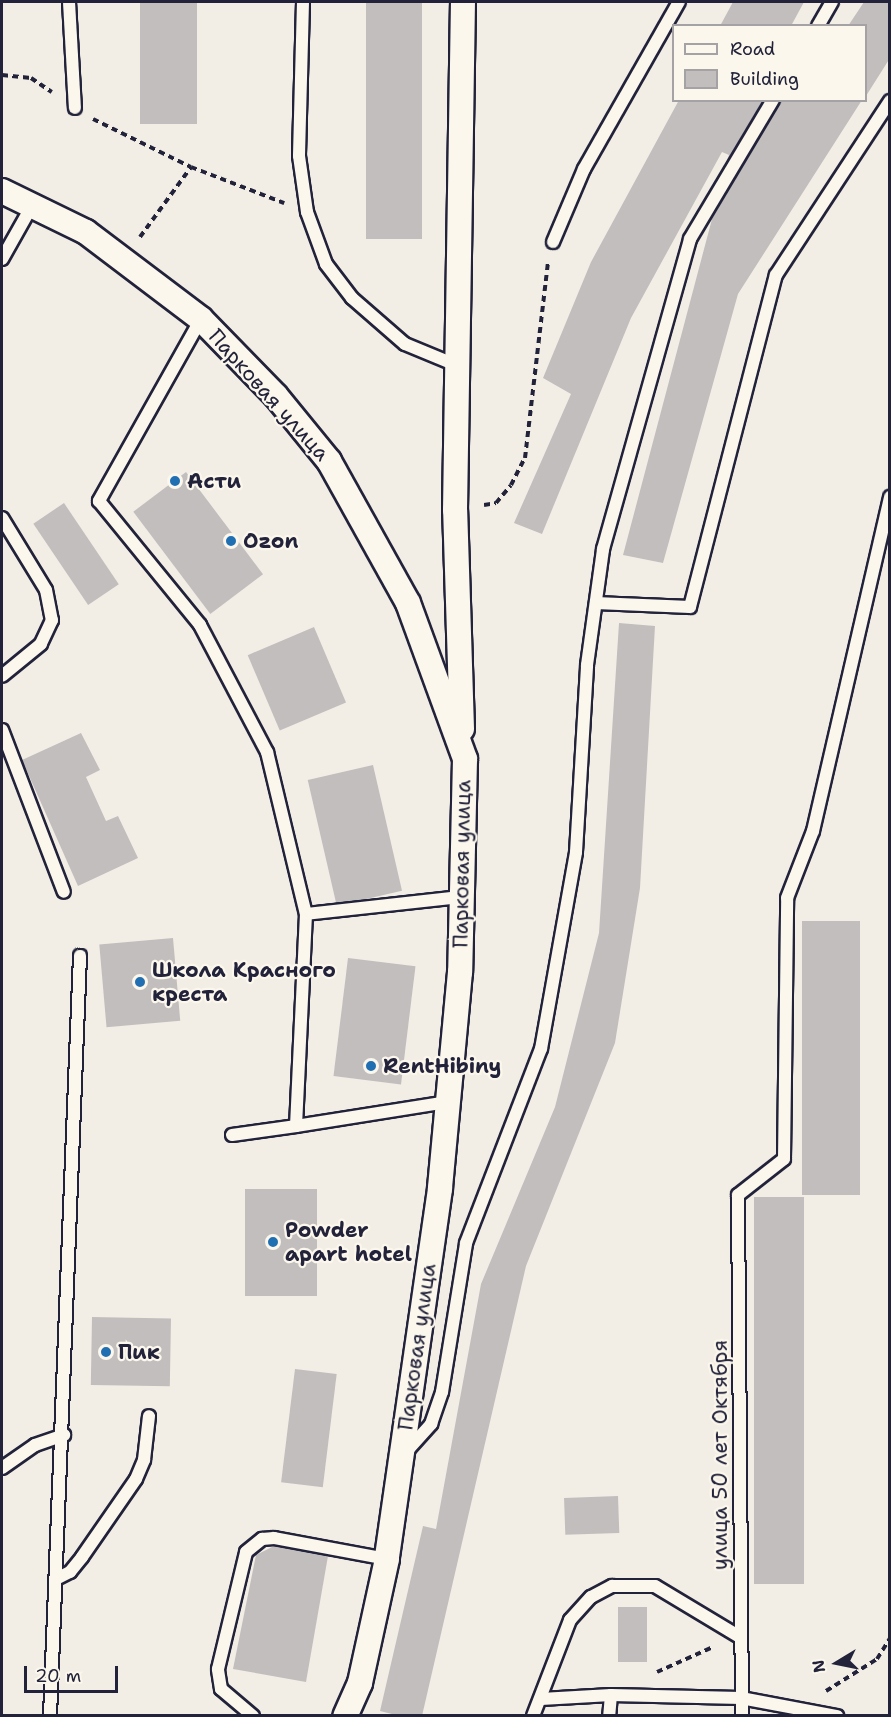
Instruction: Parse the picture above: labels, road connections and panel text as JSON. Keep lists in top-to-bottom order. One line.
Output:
{"streets":{"street":["Парковая улица"],"lane":["улица 50 лет Октября"]},"places":["Асти","Ozon","Школа Красного креста","RentHibiny","Powder apart hotel","Пик"],"legend":["Road","Building"],"scale_bar":"20 m","north":"left"}
